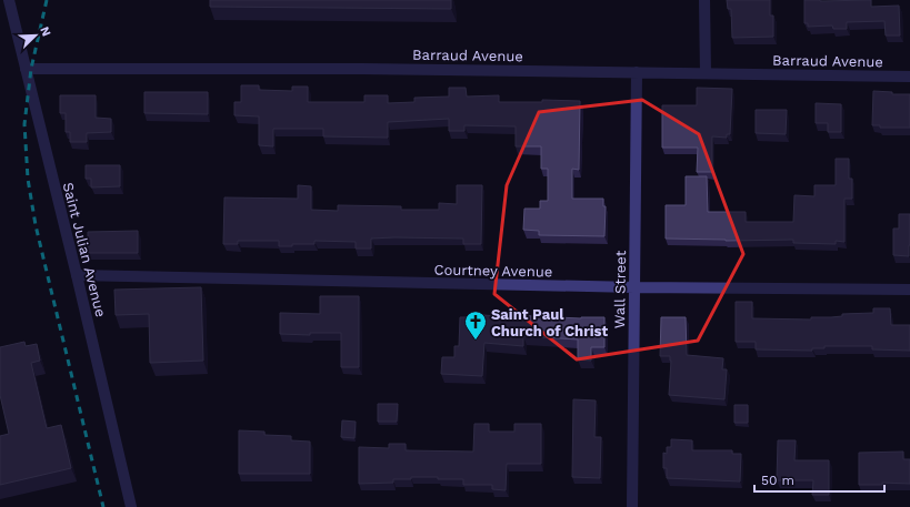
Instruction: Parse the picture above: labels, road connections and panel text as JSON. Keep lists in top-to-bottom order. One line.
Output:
{"streets":{"street":["Barraud Avenue","Saint Julian Avenue","Courtney Avenue","Wall Street"]},"crossings":[["Barraud Avenue","Saint Julian Avenue"],["Barraud Avenue","Wall Street"],["Saint Julian Avenue","Courtney Avenue"],["Courtney Avenue","Wall Street"]],"places":{"church":["Saint Paul Church of Christ"]},"scale_bar":"50 m","north":"top right"}
